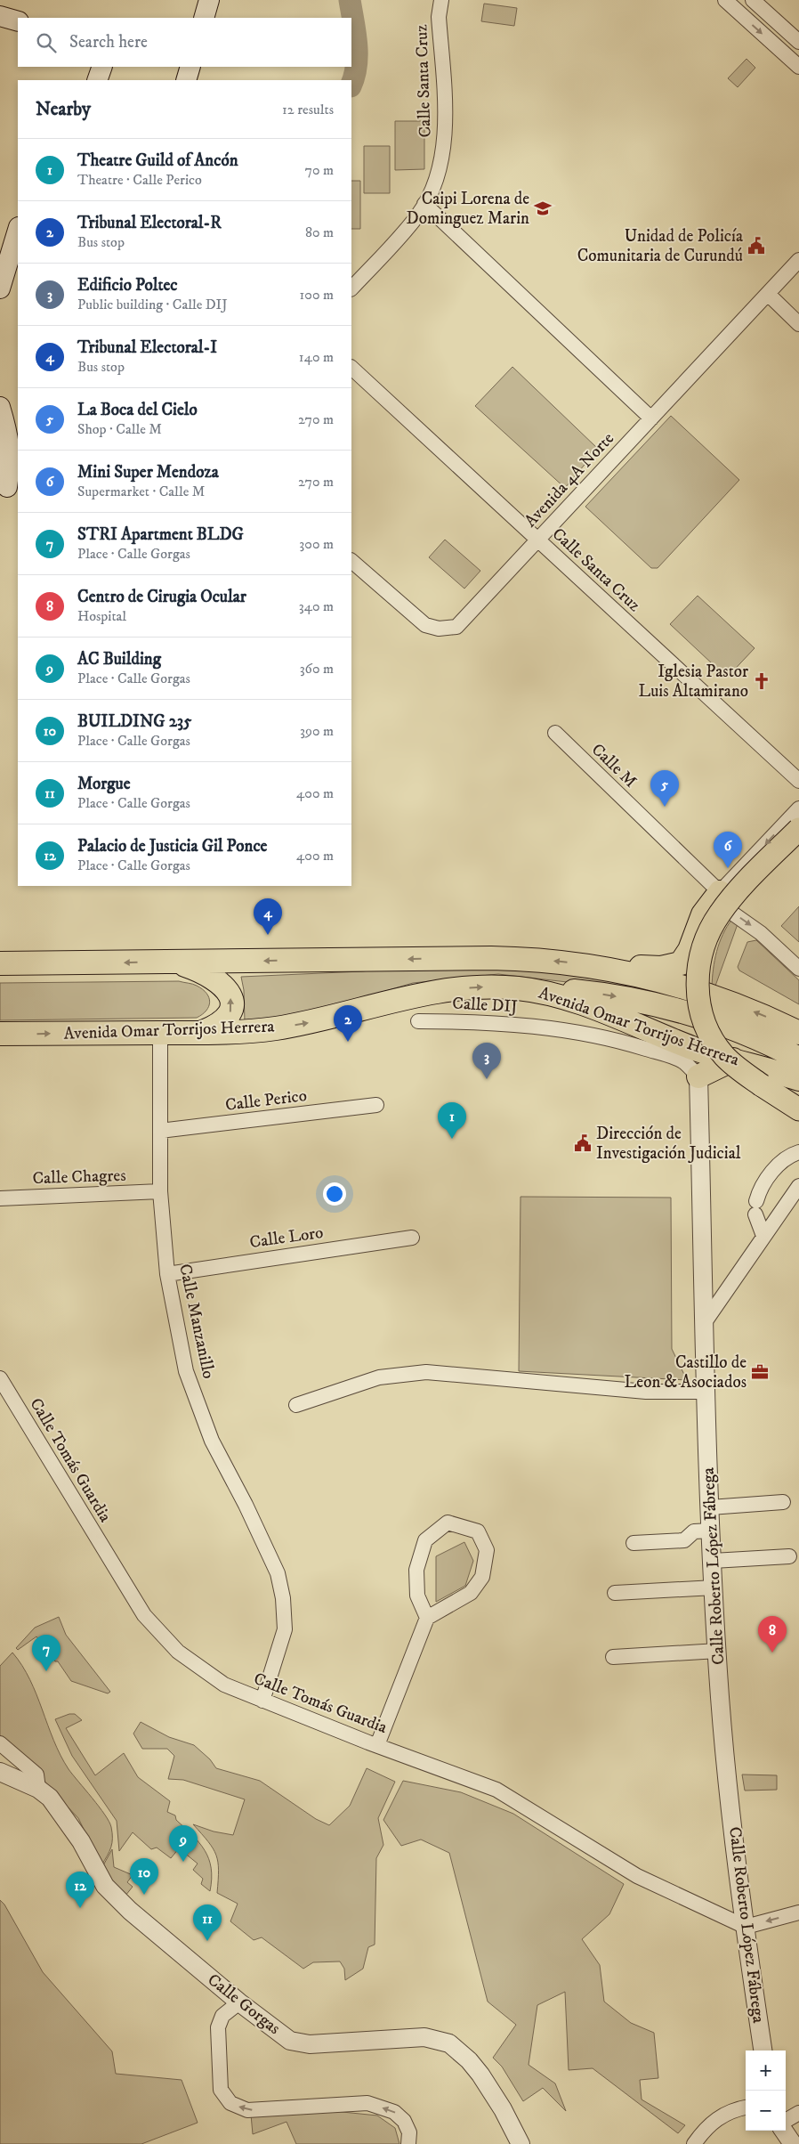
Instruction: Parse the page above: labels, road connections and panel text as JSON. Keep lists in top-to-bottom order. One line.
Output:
{"streets":{"highway":["Avenida Omar Torrijos Herrera"],"street":["Calle Santa Cruz","Avenida 4A Norte","Calle M","Calle DIJ","Calle Perico","Calle Chagres","Calle Loro","Calle Manzanillo","Calle Tomás Guardia","Calle Roberto López Fábrega","Calle Gorgas"]},"crossings":[["Calle Santa Cruz","Avenida 4A Norte"],["Calle DIJ","Calle Roberto López Fábrega"],["Avenida Omar Torrijos Herrera","Calle Manzanillo"],["Calle Perico","Calle Manzanillo"],["Calle Chagres","Calle Manzanillo"],["Calle Loro","Calle Manzanillo"],["Calle Manzanillo","Calle Tomás Guardia"],["Calle Tomás Guardia","Calle Roberto López Fábrega"]],"places":{"school or university":["Caipi Lorena de Dominguez Marin"],"public building":["Unidad de Policía Comunitaria de Curundú","Dirección de Investigación Judicial"],"church":["Iglesia Pastor Luis Altamirano"],"office":["Castillo de Leon & Asociados"]},"page":{"search":"Search here","heading":["Nearby","12 results"],"list":[{"mark":"1","name":"Theatre Guild of Ancón","note":"Theatre · Calle Perico","value":"70 m"},{"mark":"2","name":"Tribunal Electoral-R","note":"Bus stop","value":"80 m"},{"mark":"3","name":"Edificio Poltec","note":"Public building · Calle DIJ","value":"100 m"},{"mark":"4","name":"Tribunal Electoral-I","note":"Bus stop","value":"140 m"},{"mark":"5","name":"La Boca del Cielo","note":"Shop · Calle M","value":"270 m"},{"mark":"6","name":"Mini Super Mendoza","note":"Supermarket · Calle M","value":"270 m"},{"mark":"7","name":"STRI Apartment BLDG","note":"Place · Calle Gorgas","value":"300 m"},{"mark":"8","name":"Centro de Cirugia Ocular","note":"Hospital","value":"340 m"},{"mark":"9","name":"AC Building","note":"Place · Calle Gorgas","value":"360 m"},{"mark":"10","name":"BUILDING 235","note":"Place · Calle Gorgas","value":"390 m"},{"mark":"11","name":"Morgue","note":"Place · Calle Gorgas","value":"400 m"},{"mark":"12","name":"Palacio de Justicia Gil Ponce","note":"Place · Calle Gorgas","value":"400 m"}],"pins":["5","6","4","2","3","1","8","7","9","10","12","11"],"map_buttons":["+","−"]}}
